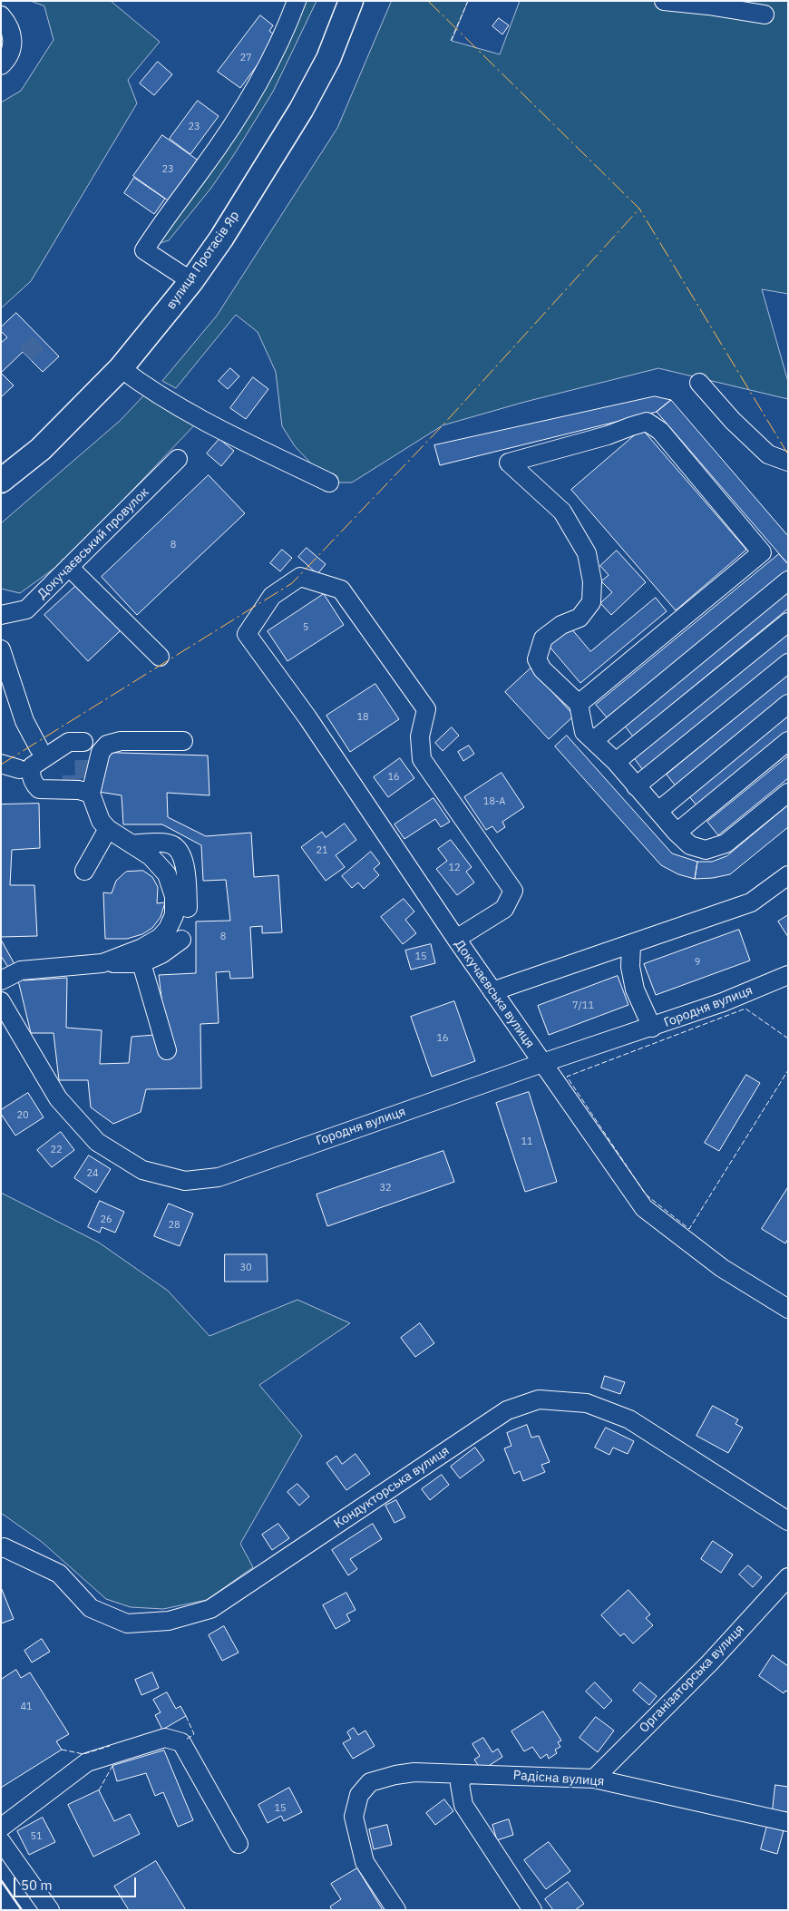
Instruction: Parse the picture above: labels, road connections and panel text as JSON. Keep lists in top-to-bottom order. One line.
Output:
{"streets":{"main road":["вулиця Протасів Яр"],"street":["Докучаєвський провулок","Докучаєвська вулиця","Городня вулиця","Кондукторська вулиця","Організаторська вулиця","Радісна вулиця"]},"crossings":[["Докучаєвська вулиця","Городня вулиця"],["Організаторська вулиця","Радісна вулиця"]],"house_numbers":["27","23","23","8","5","18","16","18-А","21","12","8","15","9","7/11","16","20","11","22","24","32","26","28","30","41","15","51"],"scale_bar":"50 m"}
